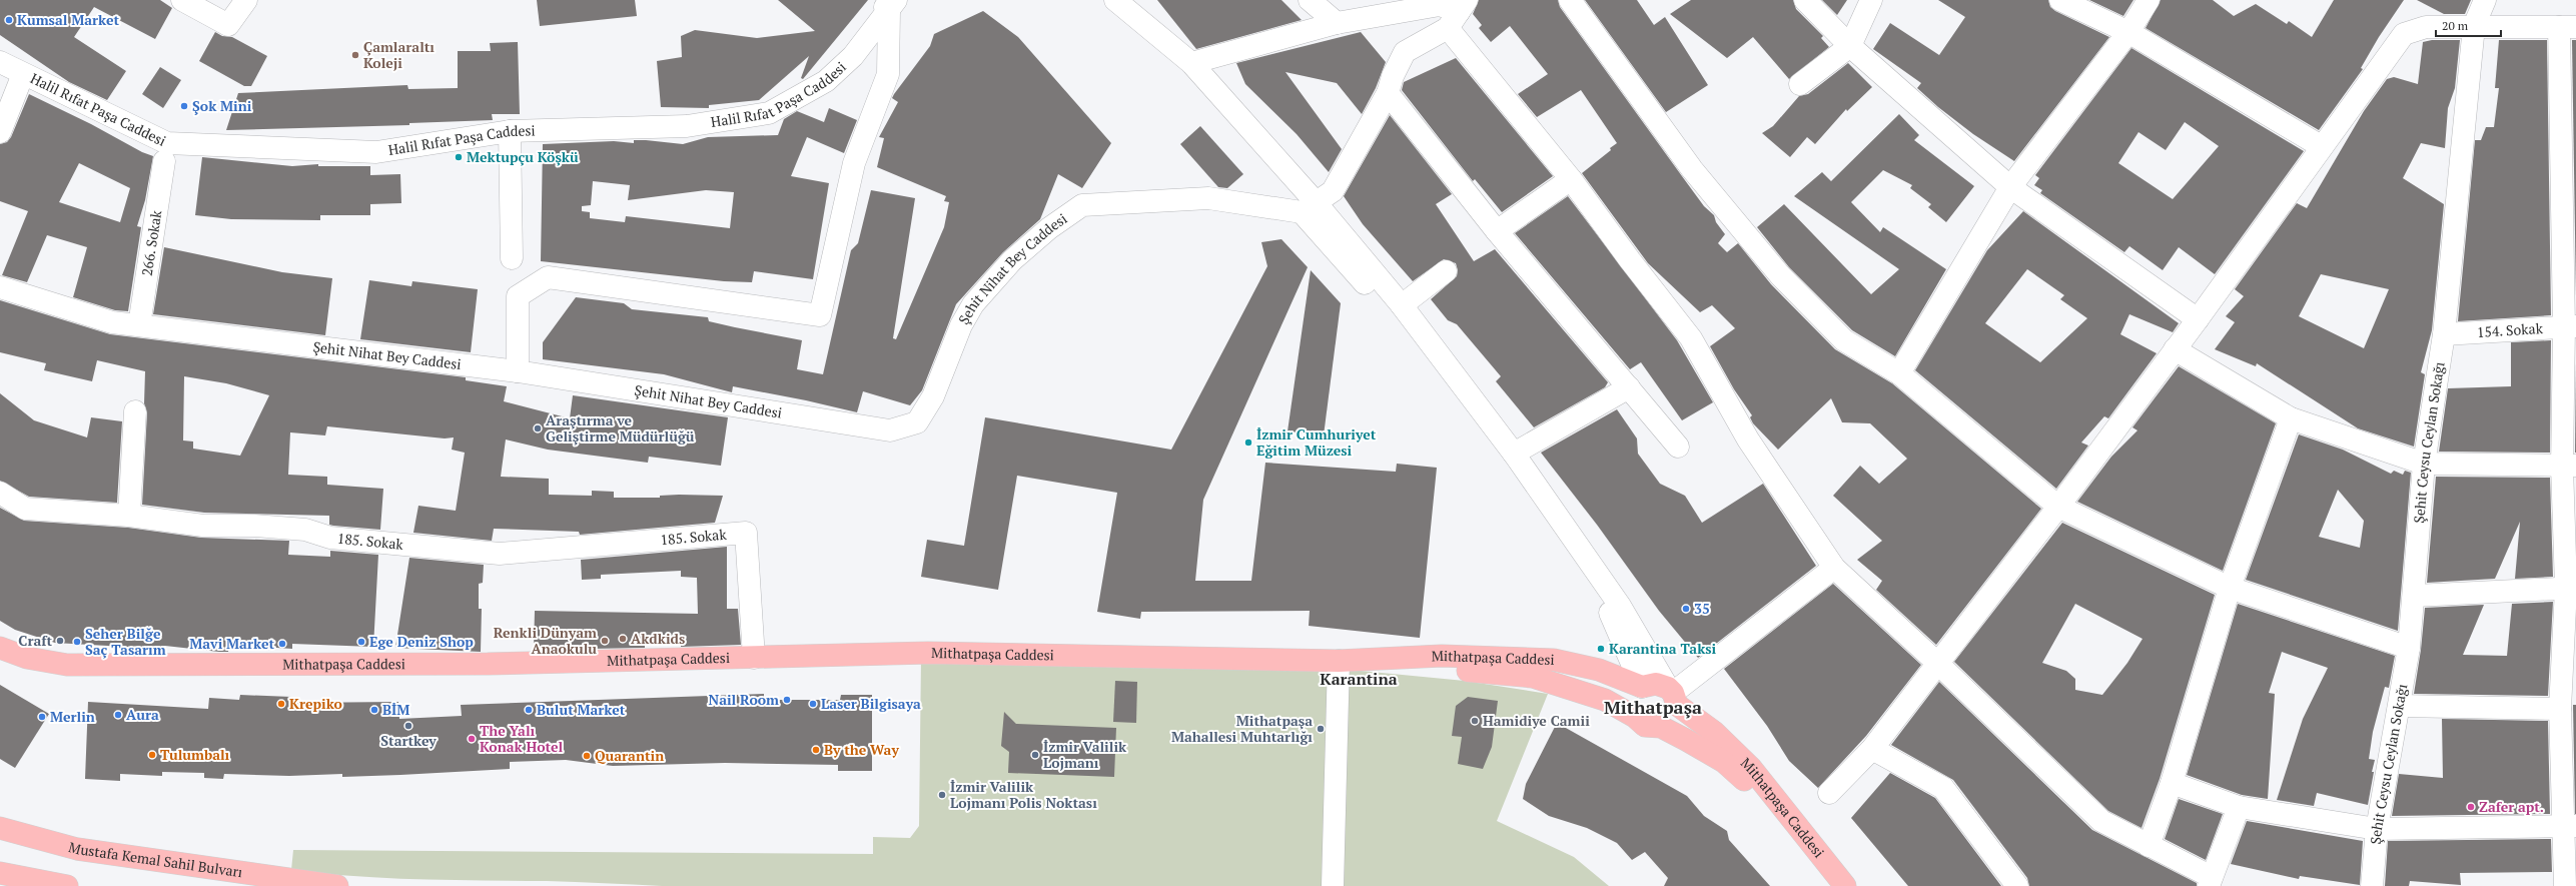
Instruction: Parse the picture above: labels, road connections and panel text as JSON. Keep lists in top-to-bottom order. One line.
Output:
{"streets":{"main road":["Mithatpaşa Caddesi","Mustafa Kemal Sahil Bulvarı"],"street":["Halil Rıfat Paşa Caddesi","266. Sokak","Şehit Nihat Bey Caddesi","154. Sokak","Şehit Ceysu Ceylan Sokağı","185. Sokak"]},"crossings":[["266. Sokak","Şehit Nihat Bey Caddesi"],["154. Sokak","Şehit Ceysu Ceylan Sokağı"],["185. Sokak","Mithatpaşa Caddesi"]],"districts":["Karantina","Mithatpaşa"],"places":["Kumsal Market","Çamlaraltı Koleji","Şok Mini","Mektupçu Köşkü","Araştırma ve Geliştirme Müdürlüğü","İzmir Cumhuriyet Eğitim Müzesi","35","Akdkids","Craft","Renkli Dünyam Anaokulu","Seher Bilğe Saç Tasarım","Ege Deniz Shop","Mavi Market","Karantina Taksi","Nail Room","Krepiko","Laser Bilgisaya","BİM","Bulut Market","Aura","Merlin","Hamidiye Camii","Startkey","Mithatpaşa Mahallesi Muhtarlığı","The Yalı Konak Hotel","By the Way","Tulumbalı","İzmir Valilik Lojmanı","Quarantin","İzmir Valilik Lojmanı Polis Noktası","Zafer apt."],"scale_bar":"20 m"}
